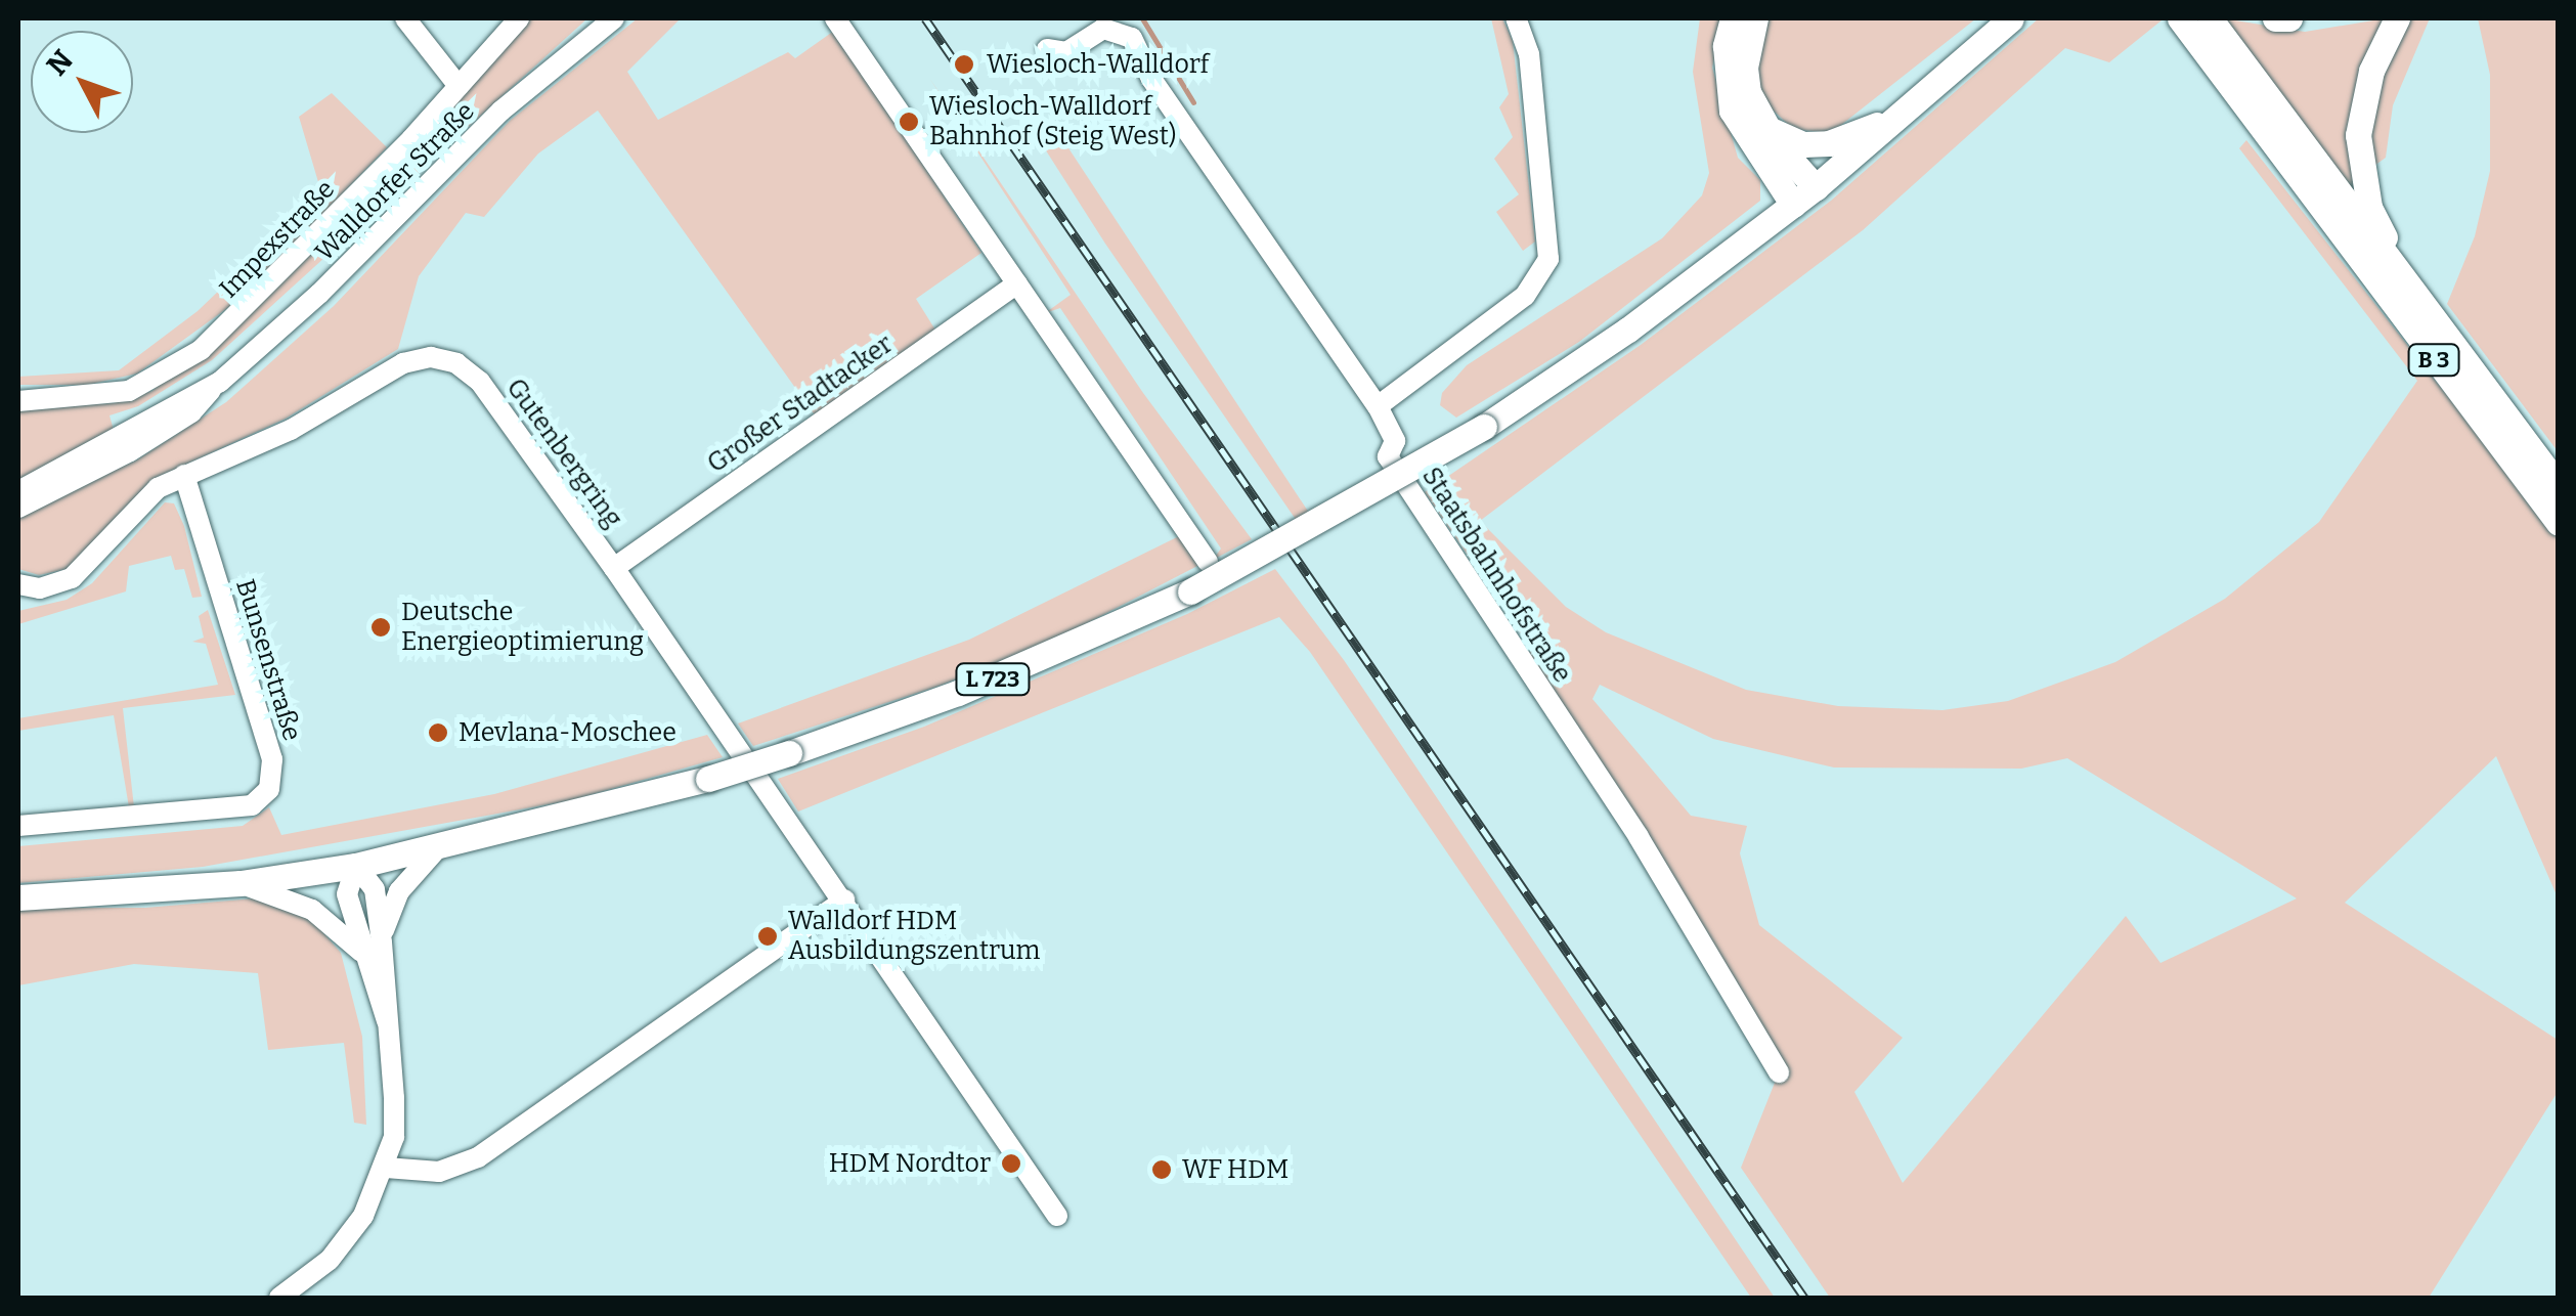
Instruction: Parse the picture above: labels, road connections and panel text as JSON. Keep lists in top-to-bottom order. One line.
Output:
{"streets":{"main road":["B 3","L 723"],"street":["Walldorfer Straße","Impexstraße","Großer Stadtacker","Gutenbergring","Staatsbahnhofstraße","Bunsenstraße"]},"crossings":[["Großer Stadtacker","Gutenbergring"],["Gutenbergring","Bunsenstraße"]],"places":["Wiesloch-Walldorf","Wiesloch-Walldorf Bahnhof (Steig West)","Deutsche Energieoptimierung","Mevlana-Moschee","Walldorf HDM Ausbildungszentrum","HDM Nordtor","WF HDM"],"north":"top left"}
